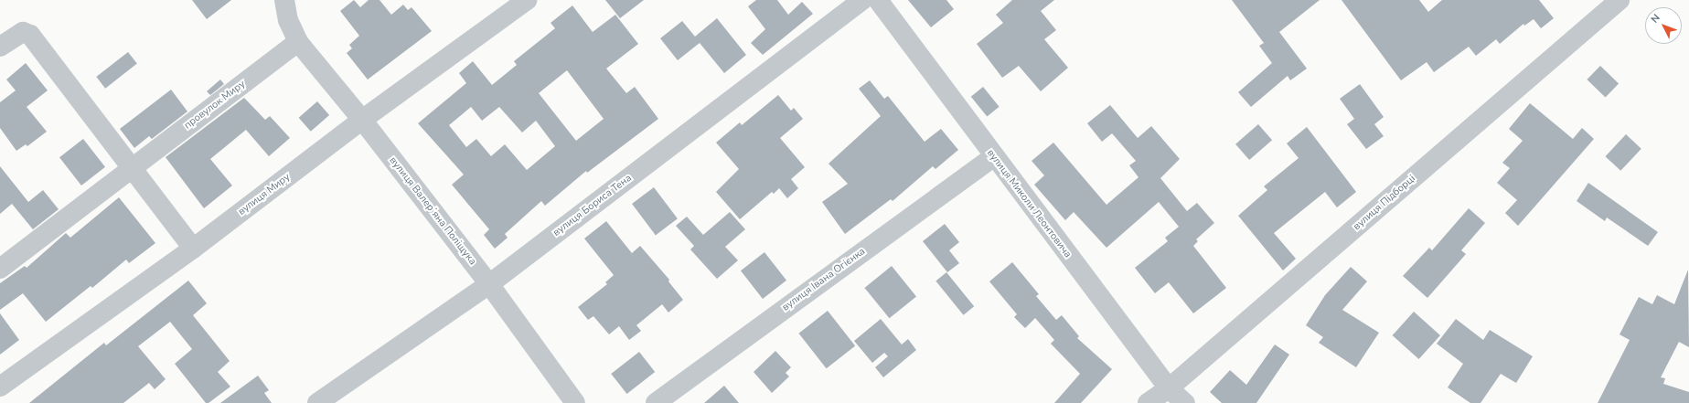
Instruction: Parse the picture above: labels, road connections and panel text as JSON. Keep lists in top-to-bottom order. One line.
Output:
{"streets":{"street":["провулок Миру","вулиця Миру","вулиця Підборці","вулиця Миколи Леонтовича","вулиця Бориса Тена","вулиця Валерʼяна Поліщука","вулиця Івана Огієнка"]},"crossings":[["провулок Миру","вулиця Валерʼяна Поліщука"],["вулиця Миру","вулиця Валерʼяна Поліщука"],["вулиця Підборці","вулиця Миколи Леонтовича"],["вулиця Миколи Леонтовича","вулиця Івана Огієнка"],["вулиця Бориса Тена","вулиця Валерʼяна Поліщука"]],"north":"top left"}
